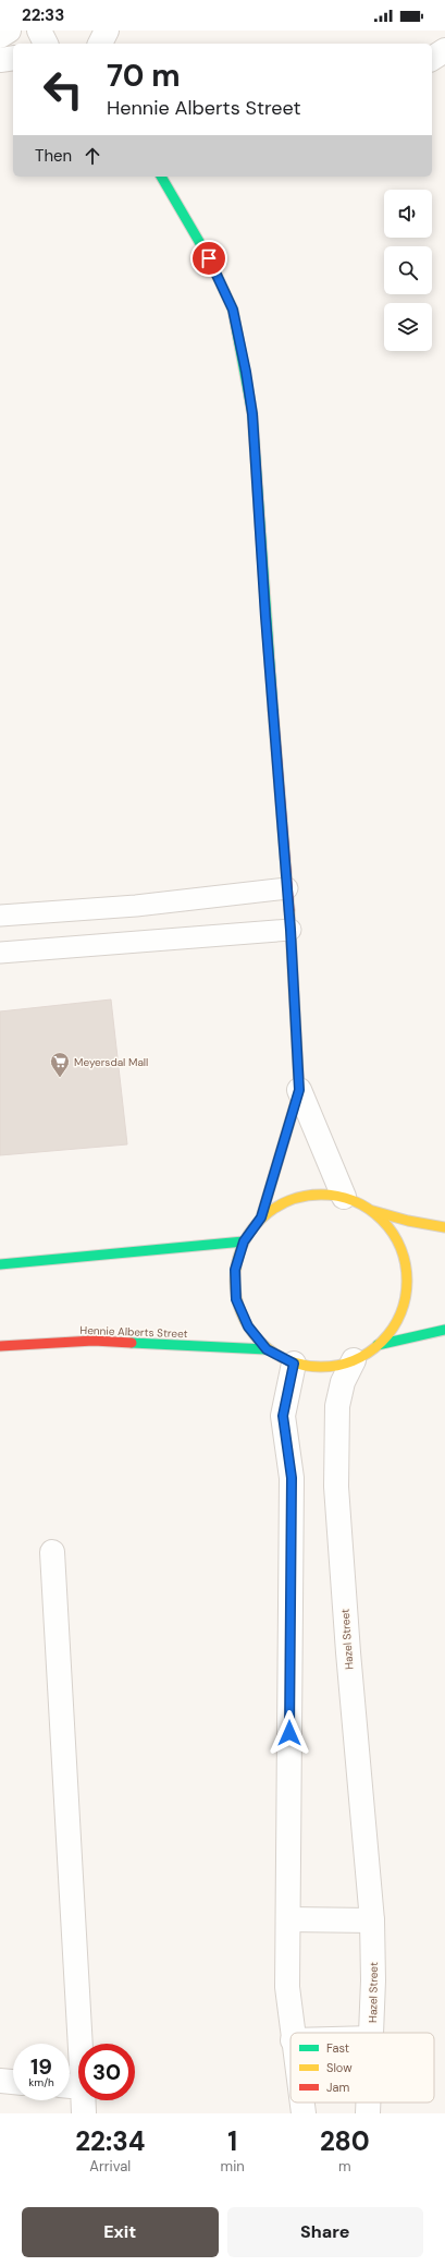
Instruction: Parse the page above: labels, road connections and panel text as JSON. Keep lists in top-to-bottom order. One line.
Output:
{"streets":{"street":["Hennie Alberts Street","Hazel Street"]},"crossings":[["Hennie Alberts Street","Hazel Street"]],"places":{"supermarket":["Meyersdal Mall"]},"legend":["Fast","Slow","Jam"],"page":{"status":"22:33","turn":["70 m","Hennie Alberts Street"],"then":"Then","speed":"19 km/h","limit":"30","eta":["22:34","Arrival","1","min","280","m"],"buttons":["Exit","Share"]}}
